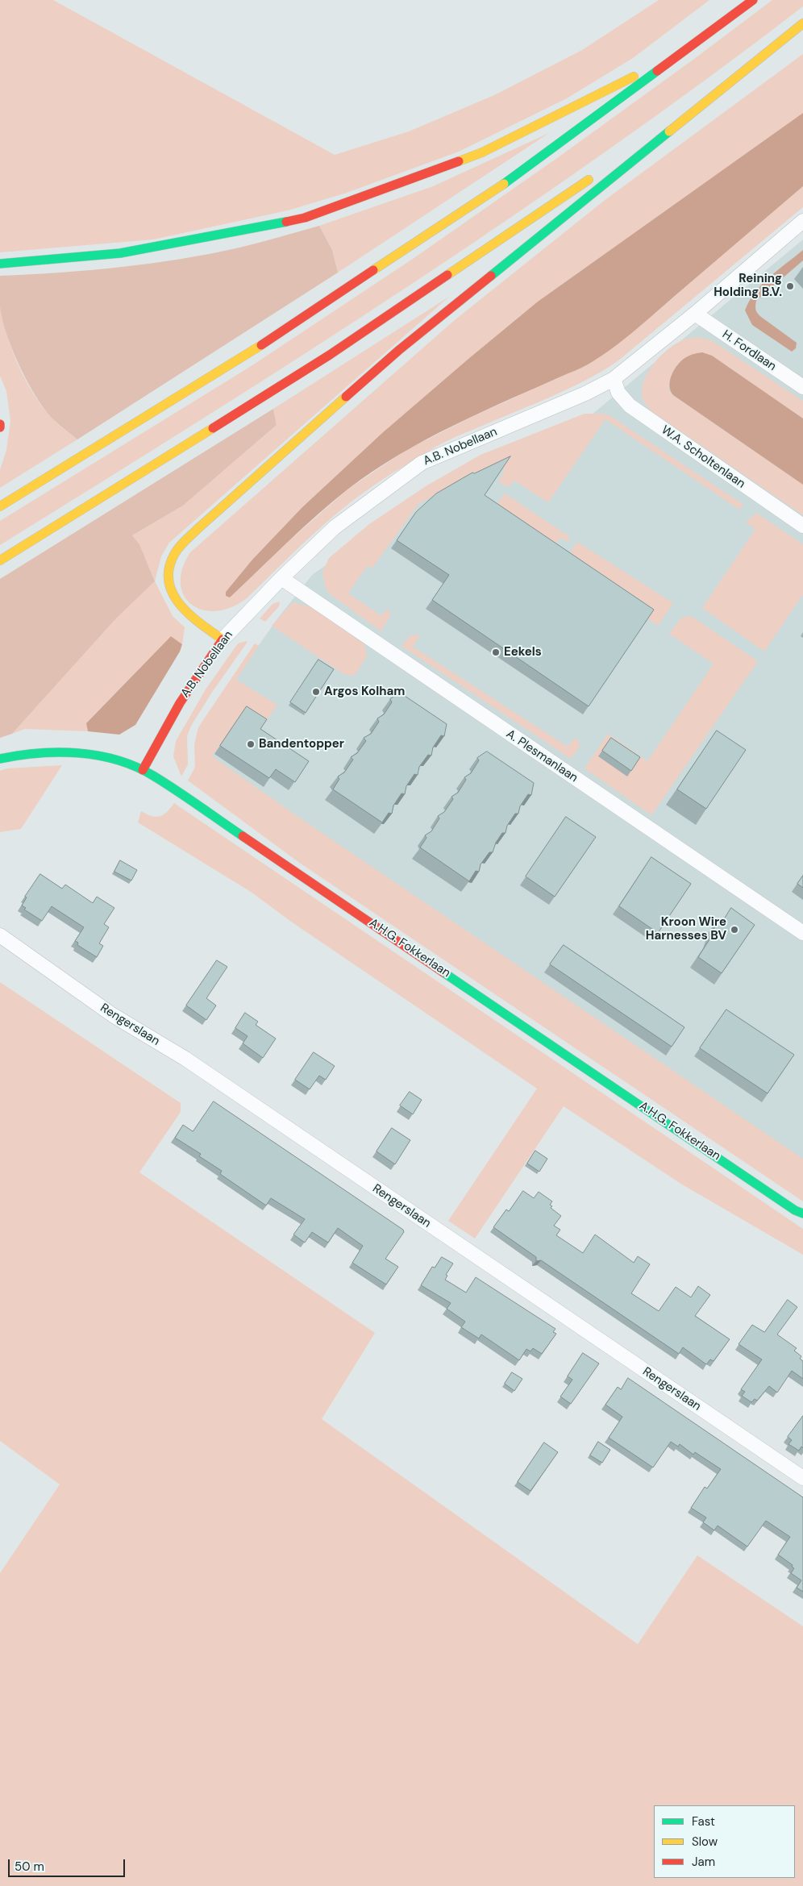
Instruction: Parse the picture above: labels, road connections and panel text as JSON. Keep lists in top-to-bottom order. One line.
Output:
{"streets":{"main road":["A.B. Nobellaan","A.H.G. Fokkerlaan"],"street":["H. Fordlaan","W.A. Scholtenlaan","A. Plesmanlaan","Rengerslaan"]},"crossings":[["H. Fordlaan","A.B. Nobellaan"],["A.B. Nobellaan","W.A. Scholtenlaan"],["A.B. Nobellaan","A. Plesmanlaan"],["A.B. Nobellaan","A.H.G. Fokkerlaan"]],"places":["Reining Holding B.V.","Eekels","Argos Kolham","Bandentopper","Kroon Wire Harnesses BV"],"legend":["Fast","Slow","Jam"],"scale_bar":"50 m"}
